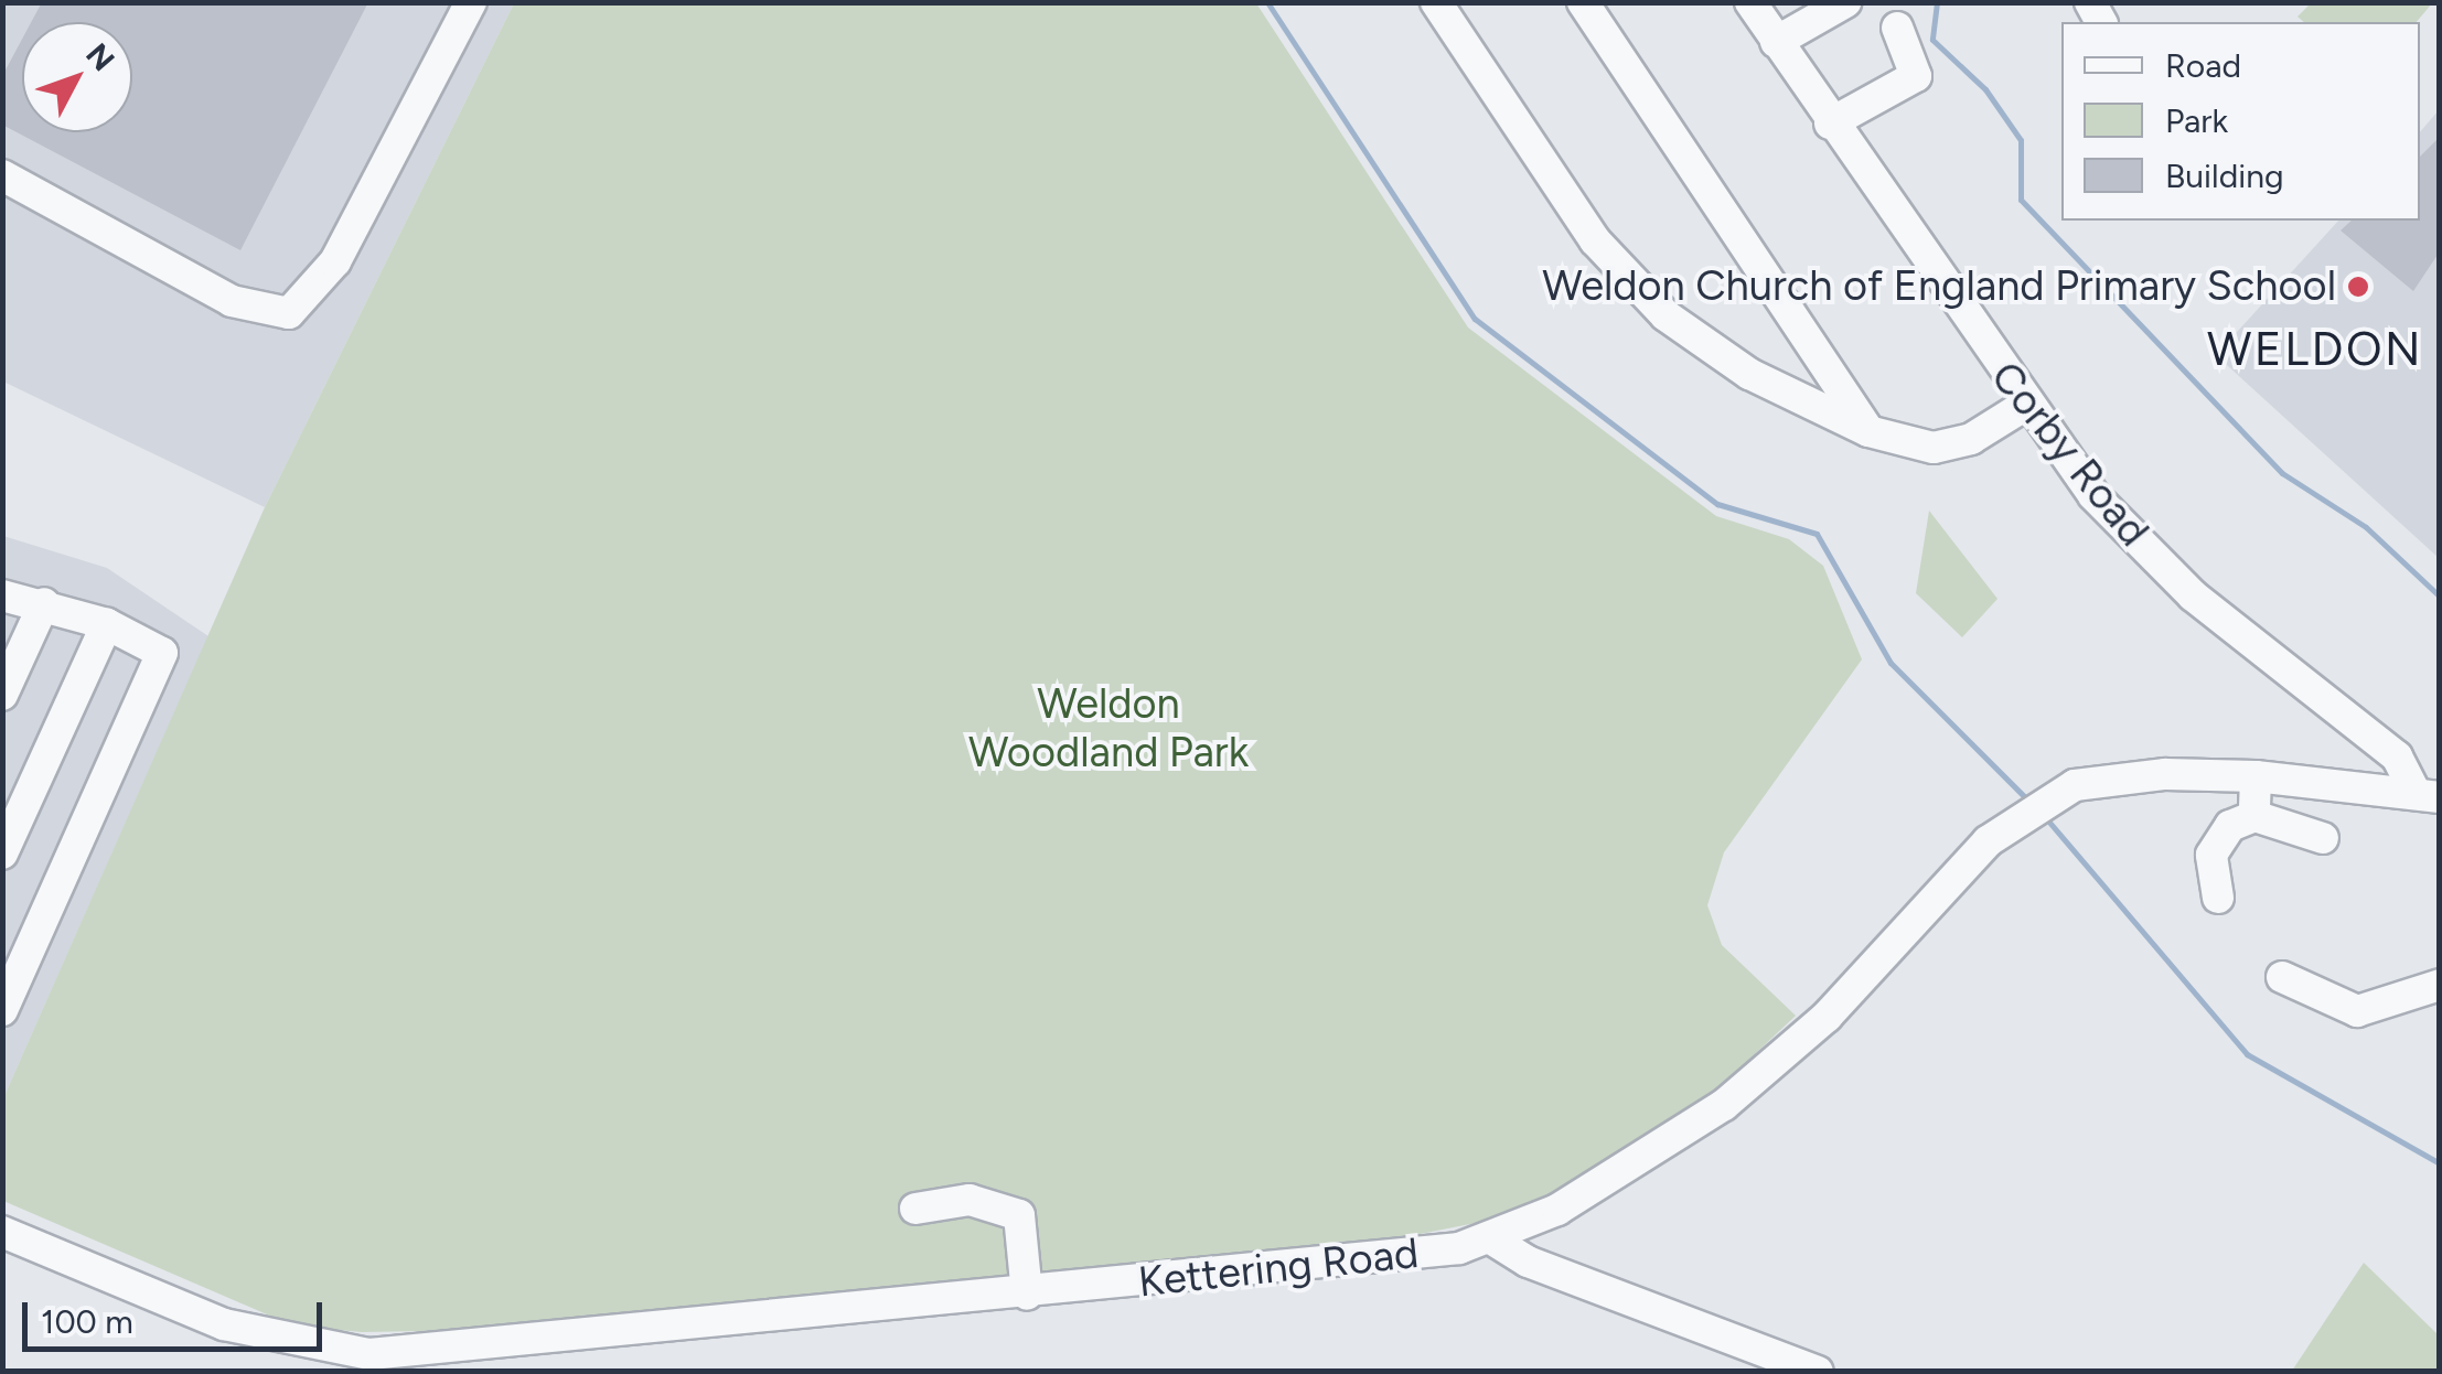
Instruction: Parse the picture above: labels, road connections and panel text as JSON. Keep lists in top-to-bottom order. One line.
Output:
{"streets":{"street":["Corby Road","Kettering Road"]},"crossings":[["Corby Road","Kettering Road"]],"districts":["WELDON"],"parks":["Weldon Woodland Park"],"places":["Weldon Church of England Primary School"],"legend":["Road","Park","Building"],"scale_bar":"100 m","north":"top right"}
